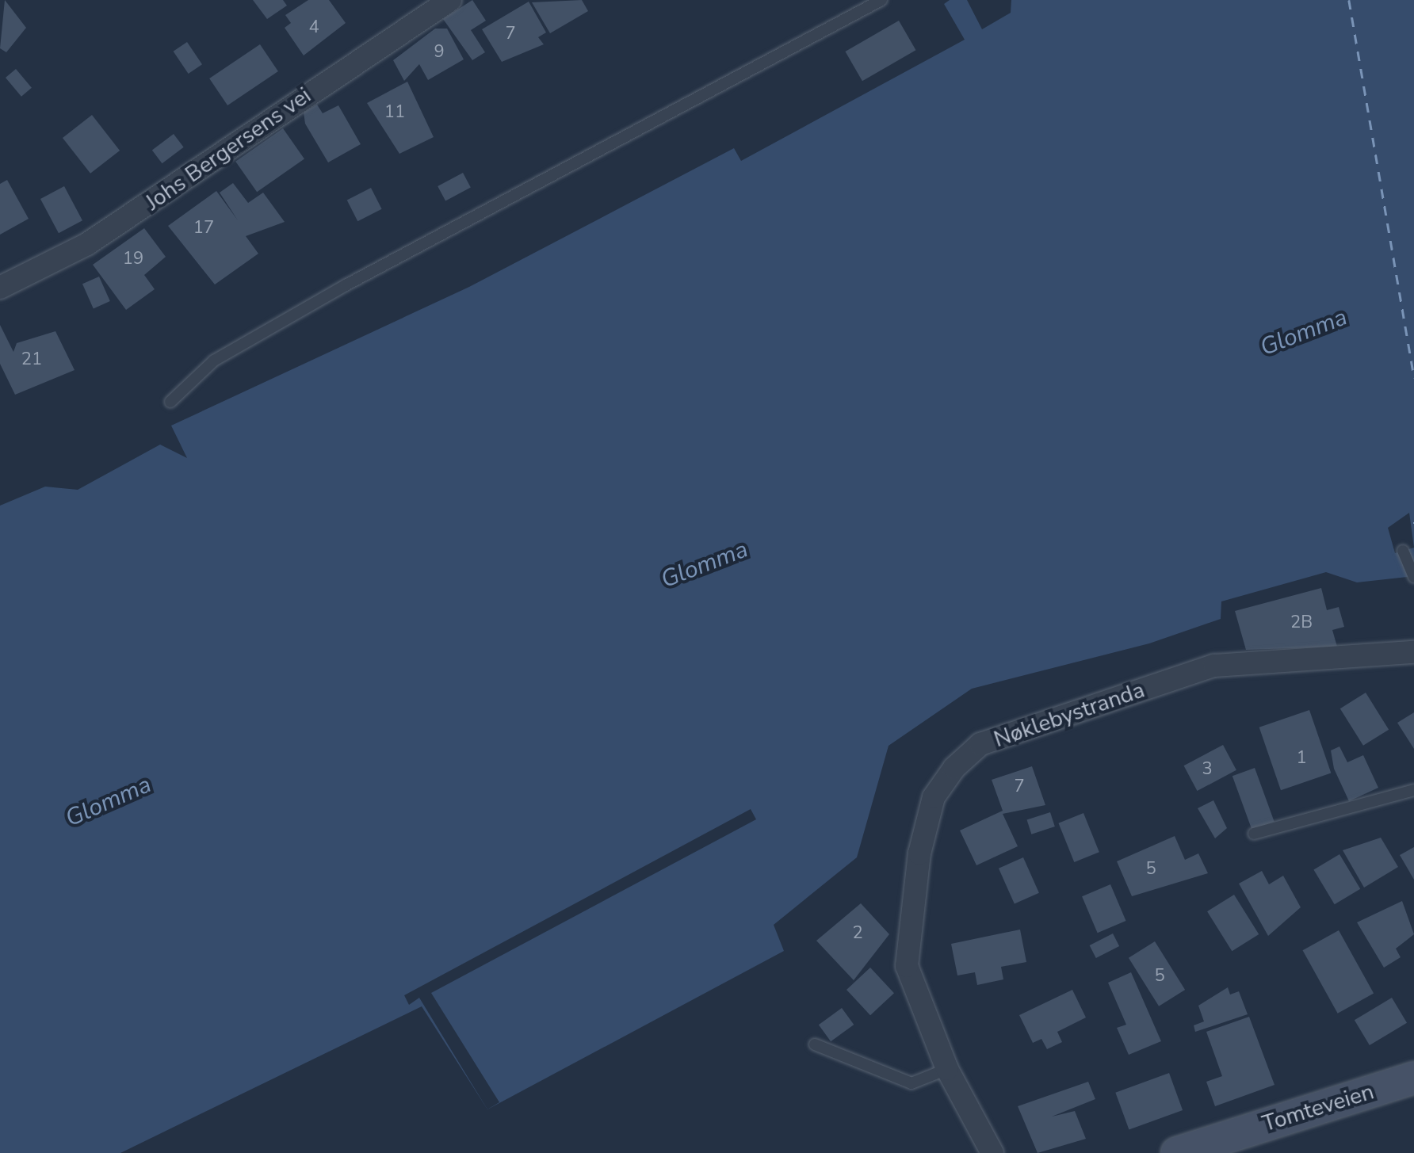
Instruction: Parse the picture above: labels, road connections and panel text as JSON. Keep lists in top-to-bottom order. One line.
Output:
{"streets":{"street":["Johs Bergersens vei","Nøklebystranda","Tomteveien"]},"water":["Glomma"],"house_numbers":["4","7","9","11","17","19","21","2B","1","3","7","5","2","5"]}
